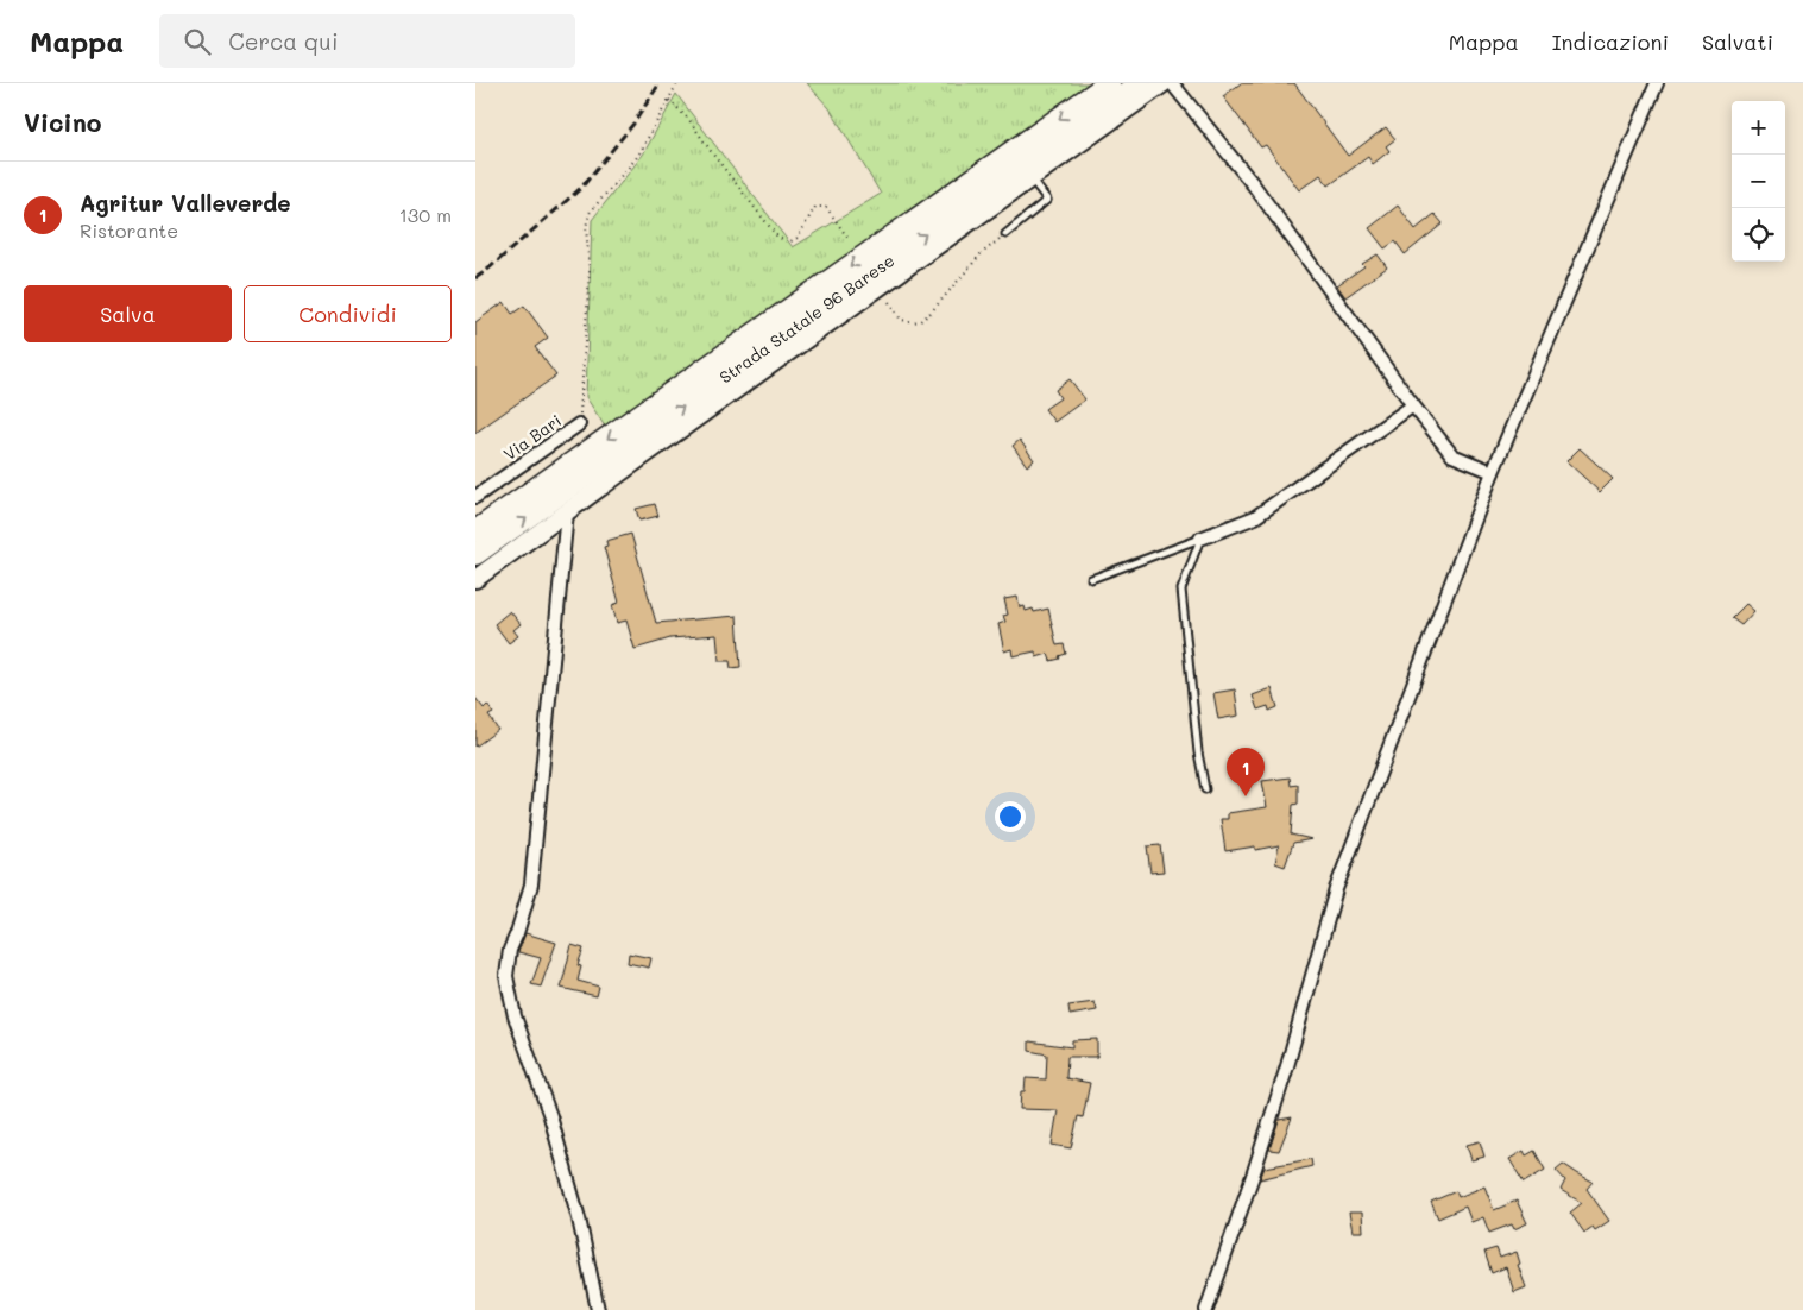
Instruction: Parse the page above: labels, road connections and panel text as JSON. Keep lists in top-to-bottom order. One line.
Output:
{"streets":{"highway":["Strada Statale 96 Barese"],"street":["Via Bari"]},"page":{"header":"Mappa","search":"Cerca qui","nav":["Mappa","Indicazioni","Salvati"],"heading":"Vicino","map_buttons":["+","−"],"list":[{"mark":"1","name":"Agritur Valleverde","note":"Ristorante","value":"130 m"}],"buttons":["Salva","Condividi"],"pins":"1"}}
